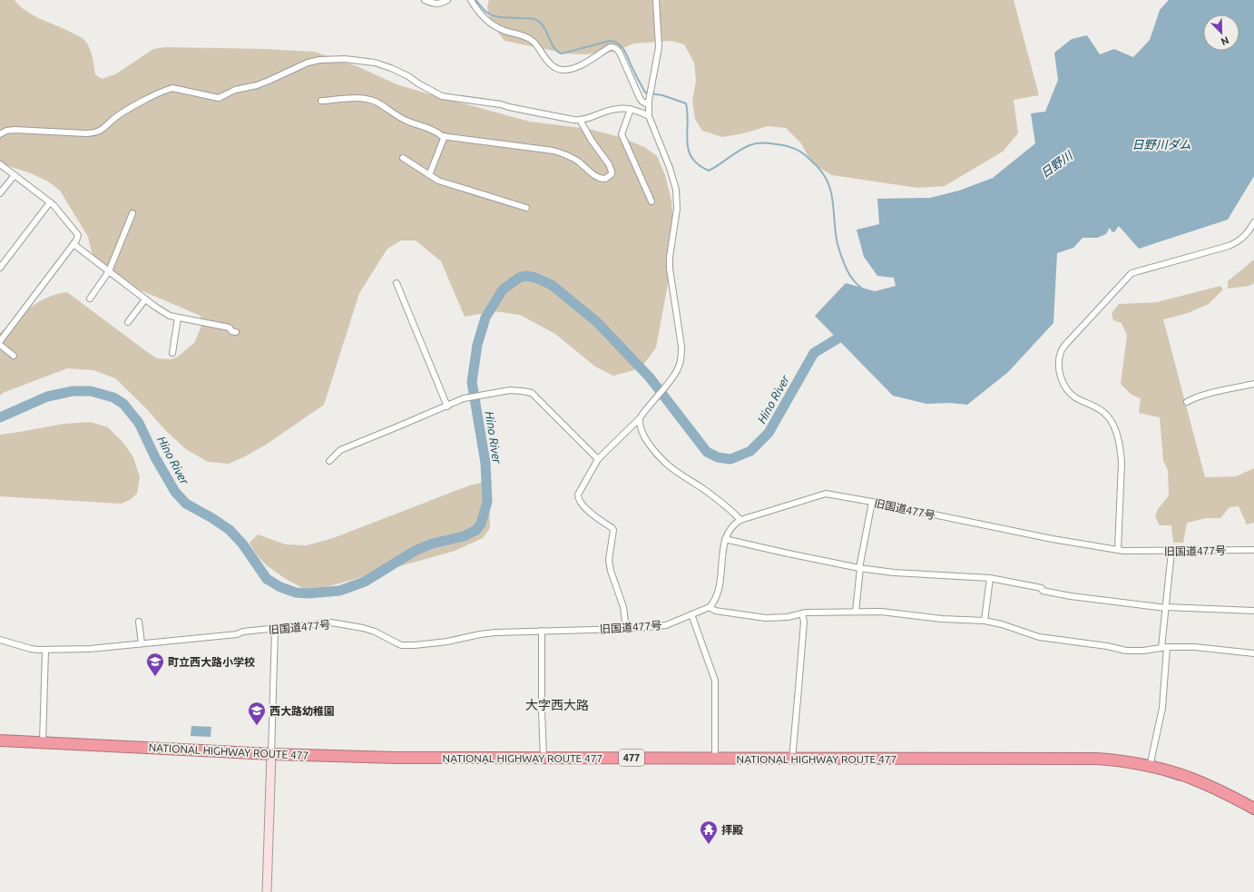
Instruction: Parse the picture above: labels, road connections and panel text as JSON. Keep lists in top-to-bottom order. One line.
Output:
{"streets":{"highway":["NATIONAL HIGHWAY ROUTE 477","477"],"street":["旧国道477号"]},"districts":["大字西大路"],"water":["日野川ダム","日野川","Hino River"],"places":{"school or university":["町立西大路小学校","西大路幼稚園"],"temple":["拝殿"]},"north":"bottom right"}
